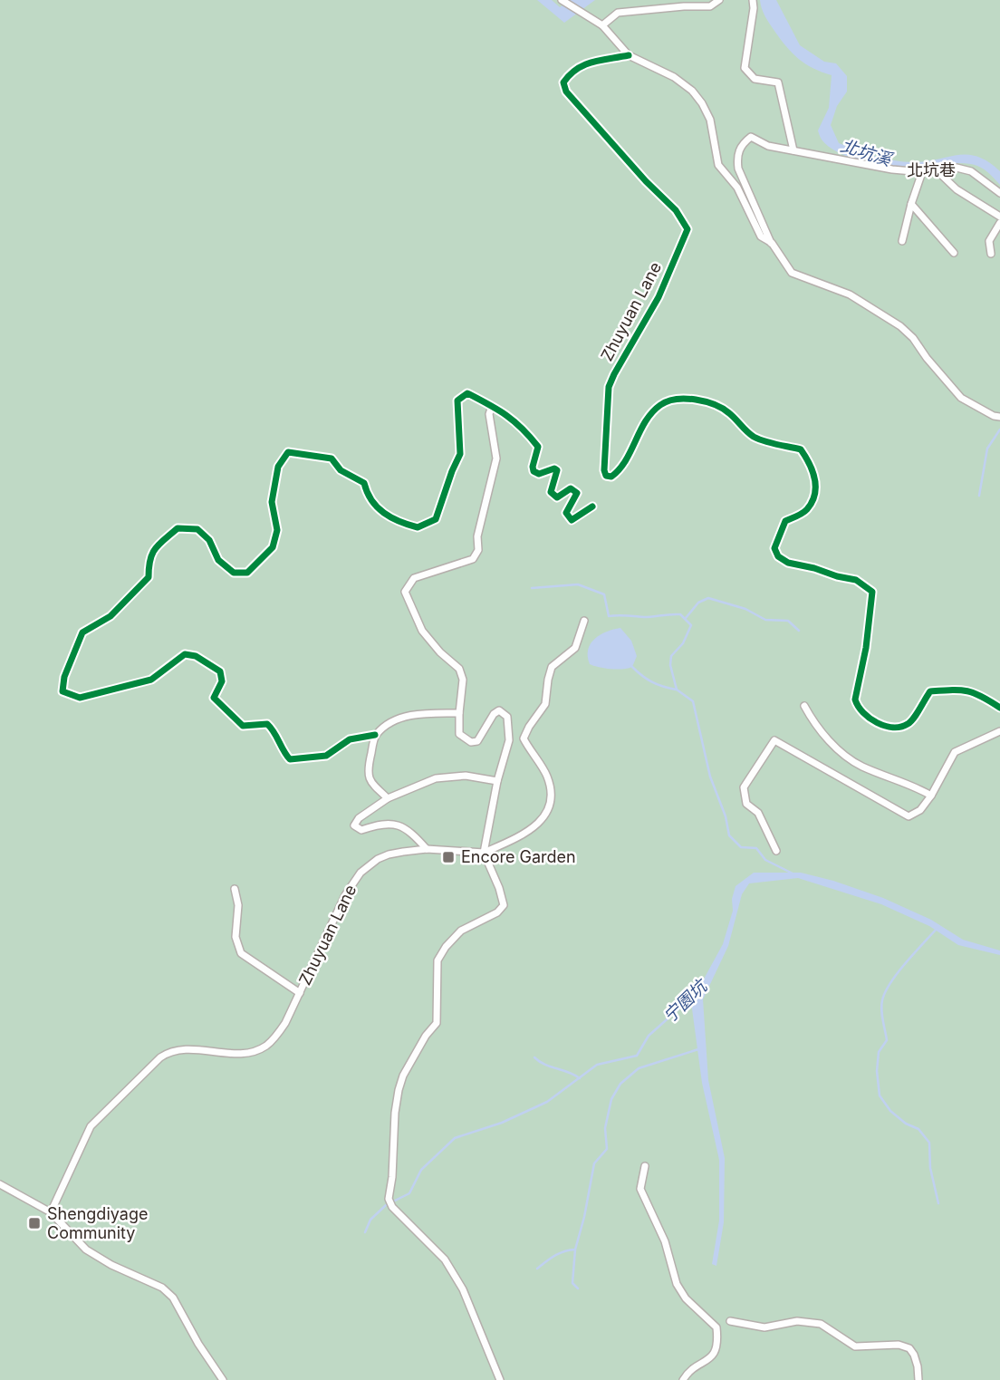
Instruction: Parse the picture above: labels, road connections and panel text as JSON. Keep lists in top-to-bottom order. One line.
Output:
{"streets":{"street":["北坑巷","Zhuyuan Lane"]},"water":["北坑溪","宁園坑"],"places":{"transit":["Encore Garden","Shengdiyage Community"]}}
